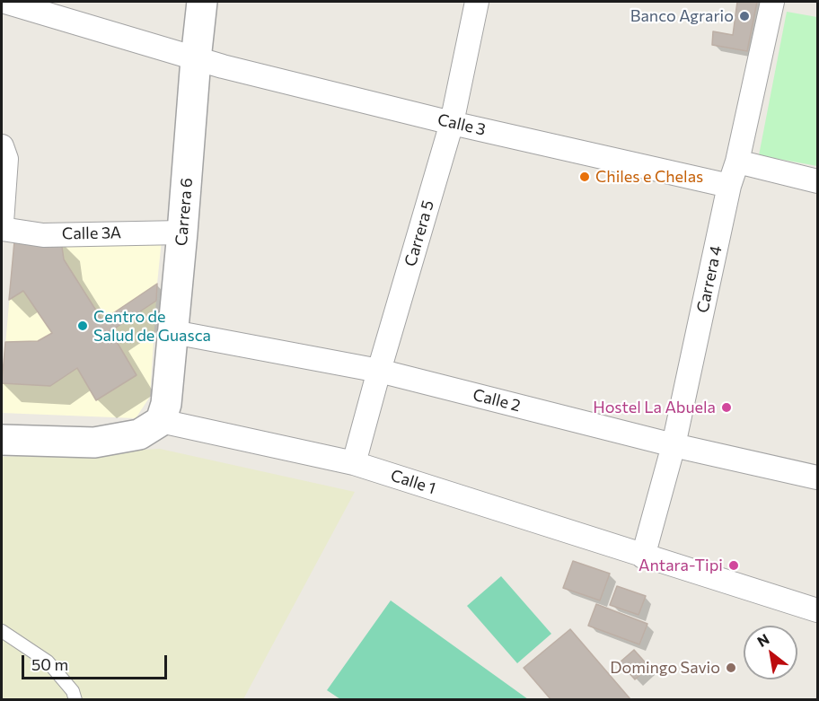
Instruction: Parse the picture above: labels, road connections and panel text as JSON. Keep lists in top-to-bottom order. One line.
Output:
{"streets":{"street":["Calle 3","Carrera 6","Calle 3A","Carrera 5","Carrera 4","Calle 2","Calle 1"]},"crossings":[["Calle 3","Carrera 6"],["Calle 3","Carrera 5"],["Calle 3","Carrera 4"],["Carrera 6","Calle 3A"],["Carrera 6","Calle 2"],["Carrera 6","Calle 1"],["Carrera 5","Calle 2"],["Carrera 5","Calle 1"],["Carrera 4","Calle 2"],["Carrera 4","Calle 1"]],"places":["Banco Agrario","Chiles e Chelas","Centro de Salud de Guasca","Hostel La Abuela","Antara-Tipi","Domingo Savio"],"scale_bar":"50 m","north":"top left"}
